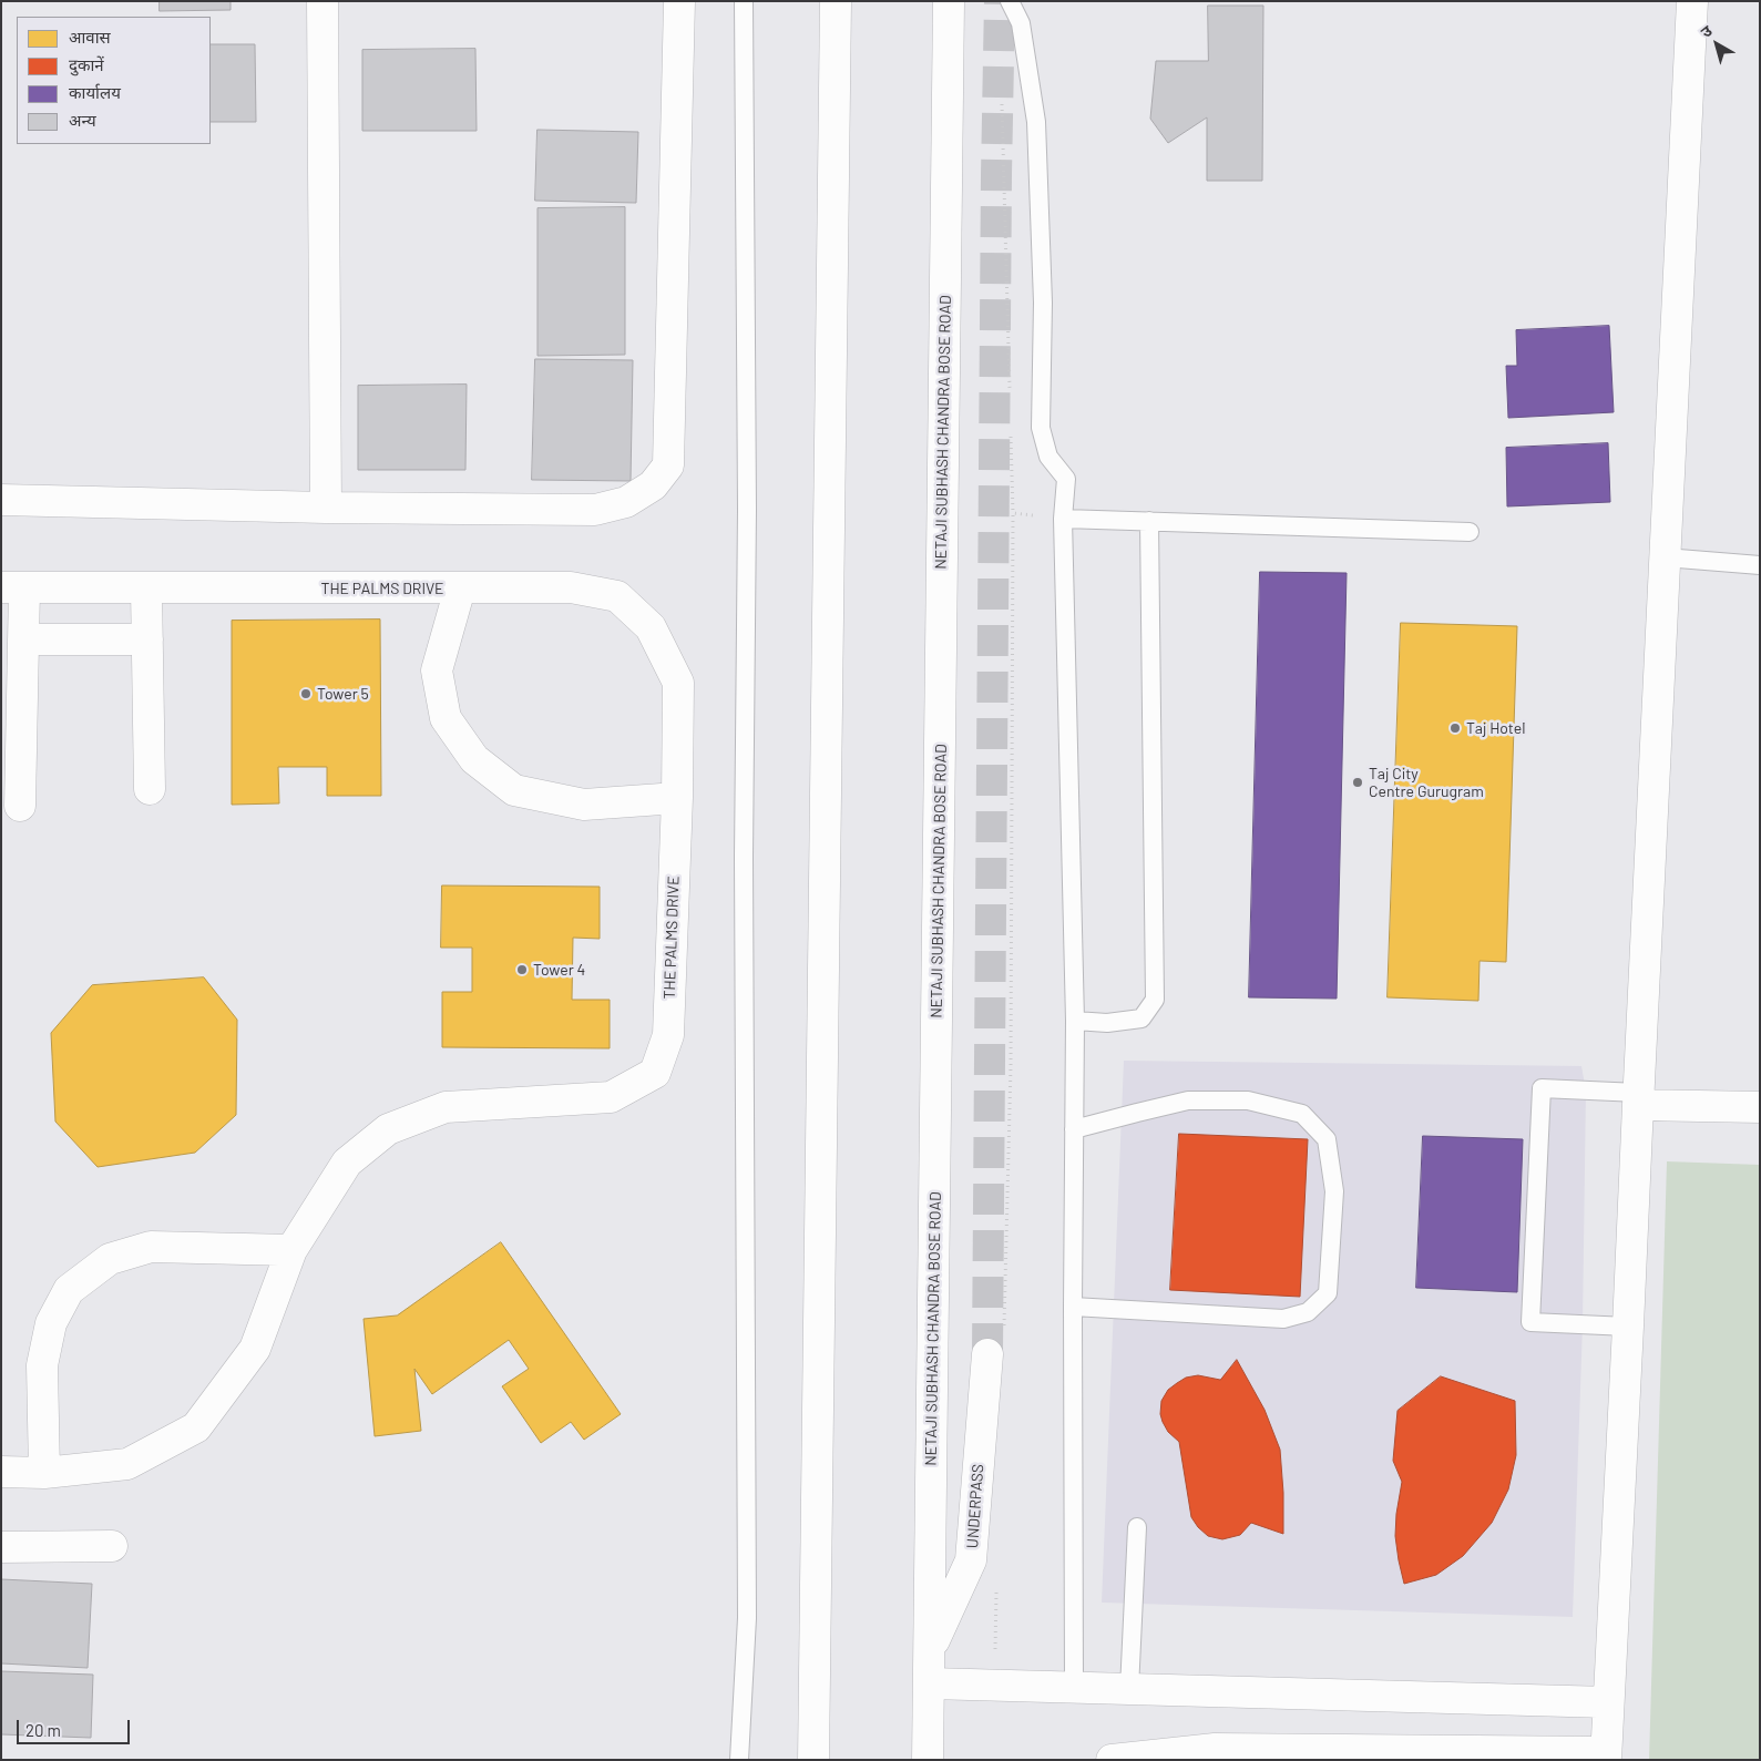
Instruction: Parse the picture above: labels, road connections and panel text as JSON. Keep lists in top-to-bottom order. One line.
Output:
{"streets":{"street":["NETAJI SUBHASH CHANDRA BOSE ROAD","THE PALMS DRIVE","UNDERPASS"]},"crossings":[["NETAJI SUBHASH CHANDRA BOSE ROAD","UNDERPASS"]],"places":["Tower 5","Taj Hotel","Taj City Centre Gurugram","Tower 4"],"legend":["आवास","दुकानें","कार्यालय","अन्य"],"scale_bar":"20 m","north":"top left"}
